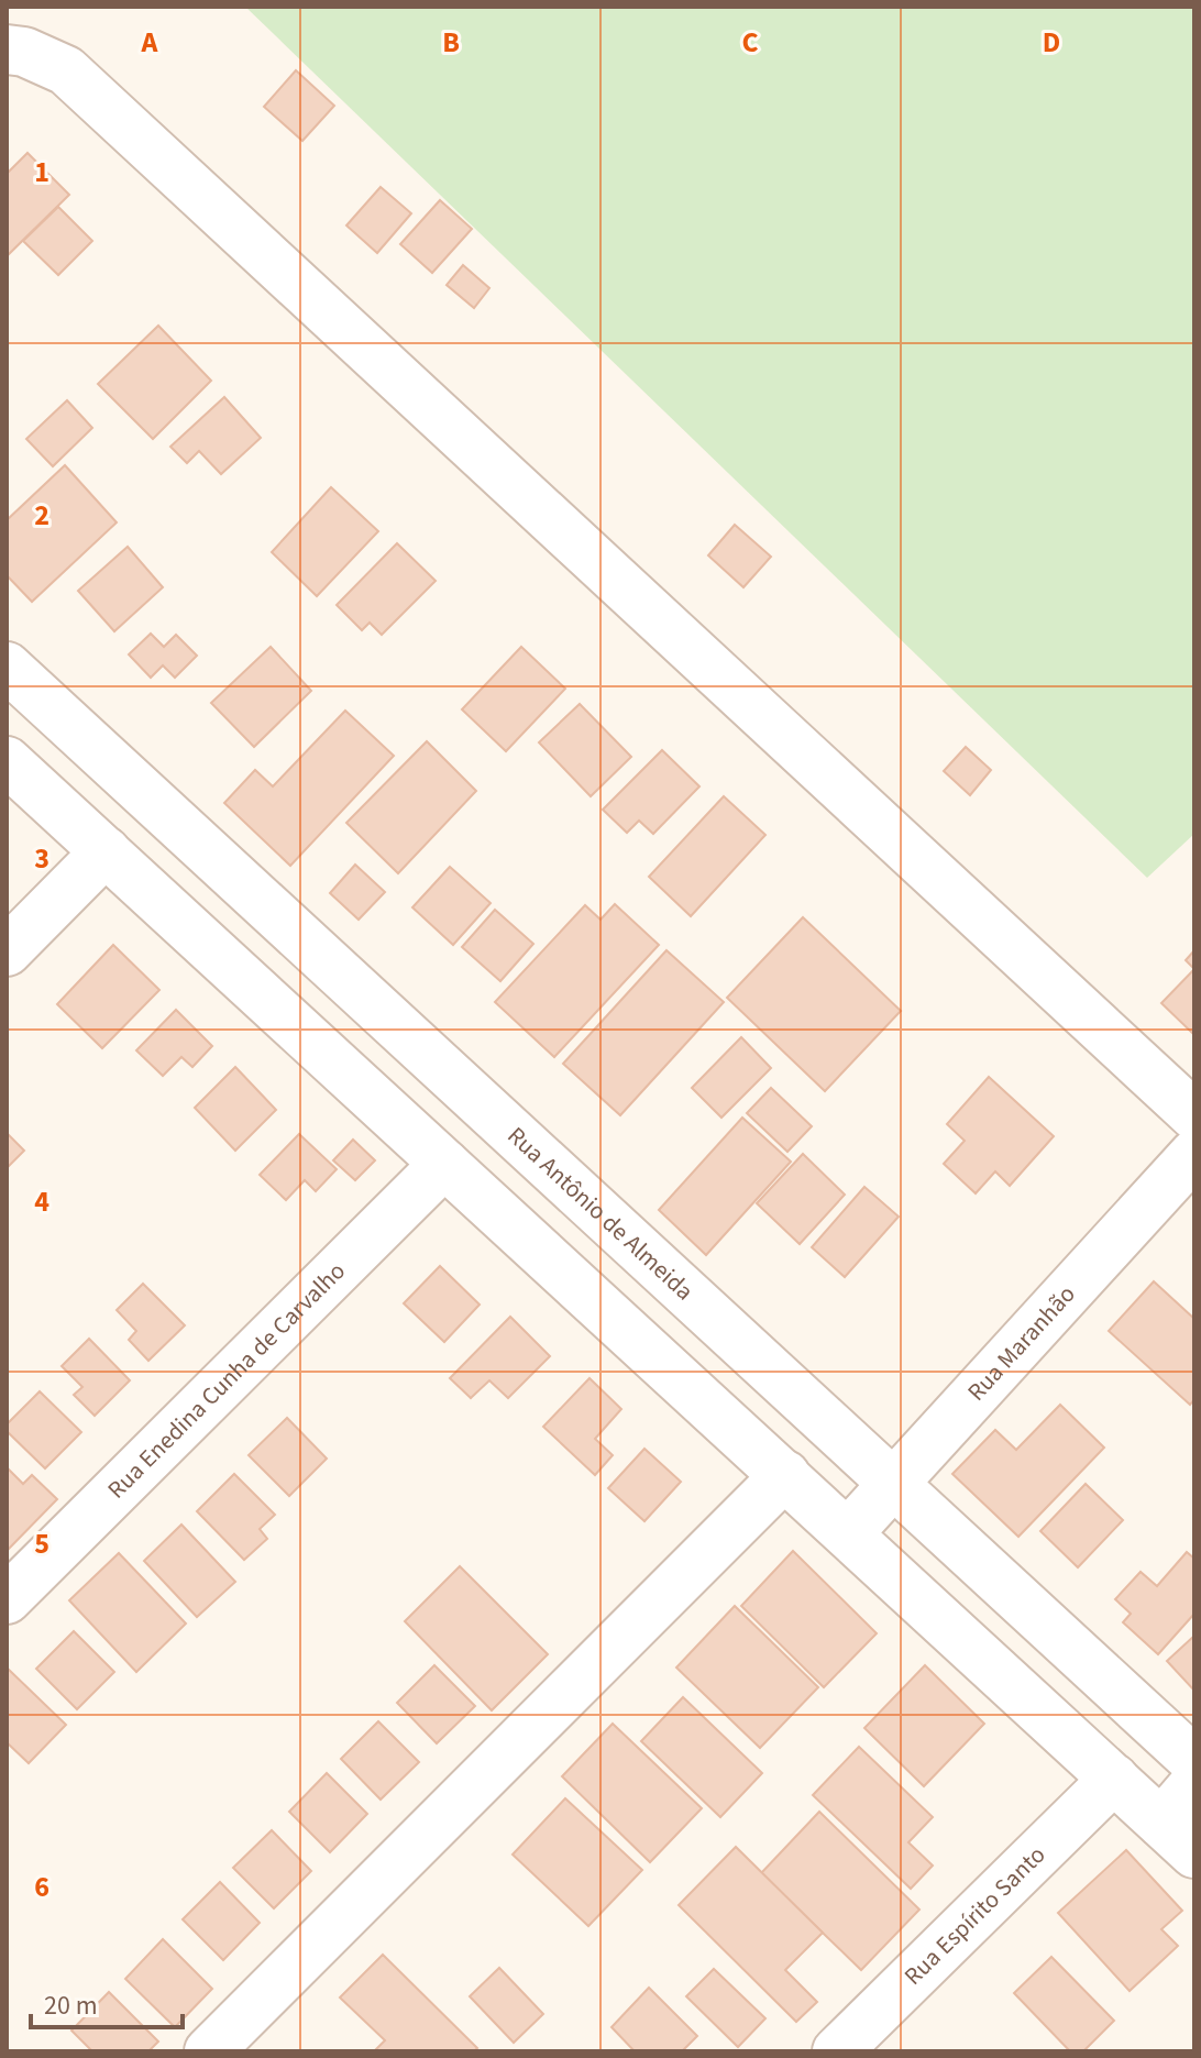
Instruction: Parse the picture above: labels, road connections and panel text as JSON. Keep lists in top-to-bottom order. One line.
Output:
{"streets":{"street":["Rua Antônio de Almeida","Rua Maranhão","Rua Enedina Cunha de Carvalho","Rua Espírito Santo"]},"crossings":[["Rua Antônio de Almeida","Rua Maranhão"]],"scale_bar":"20 m","grid":{"columns":["A","B","C","D"],"rows":["1","2","3","4","5","6"]}}
